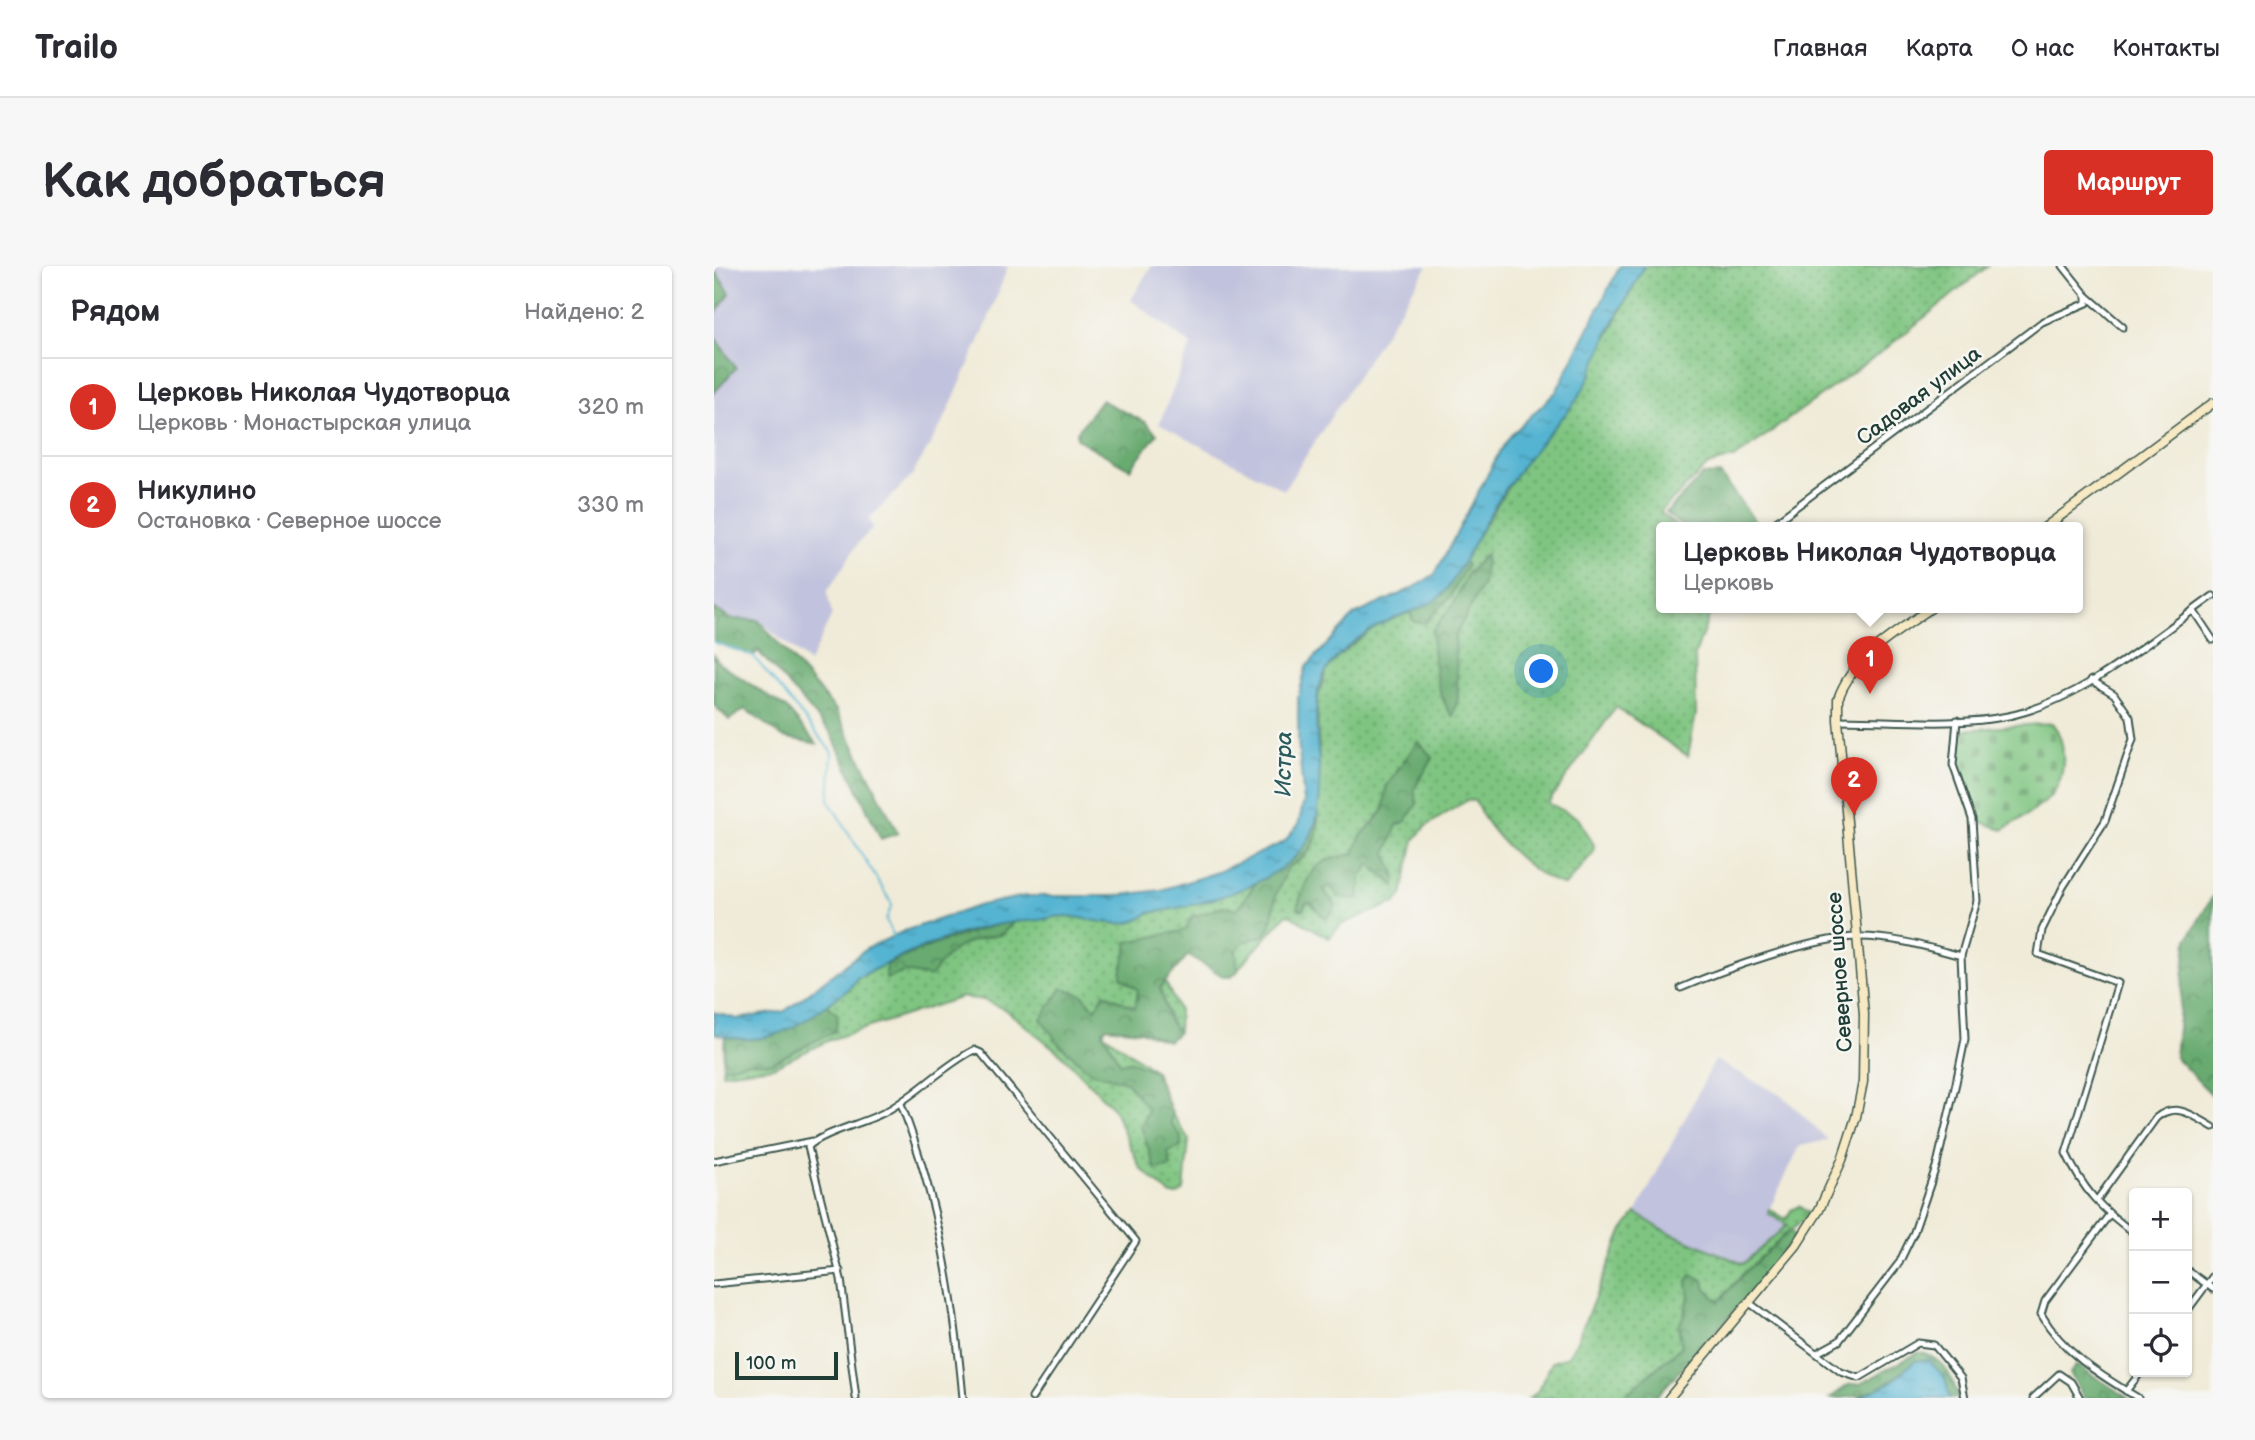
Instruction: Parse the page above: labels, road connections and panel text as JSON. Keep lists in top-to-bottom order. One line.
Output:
{"streets":{"main road":["Северное шоссе"],"street":["Садовая улица"]},"water":["Истра"],"scale_bar":"100 m","page":{"header":"Trailo","nav":["Главная","Карта","О нас","Контакты"],"buttons":"Маршрут","title":"Как добраться","heading":["Рядом","Найдено: 2"],"list":[{"mark":"1","name":"Церковь Николая Чудотворца","note":"Церковь · Монастырская улица","value":"320 m"},{"mark":"2","name":"Никулино","note":"Остановка · Северное шоссе","value":"330 m"}],"popup":["Церковь Николая Чудотворца","Церковь"],"pins":["1","2"],"map_buttons":["+","−"],"scale":"100 m"}}
